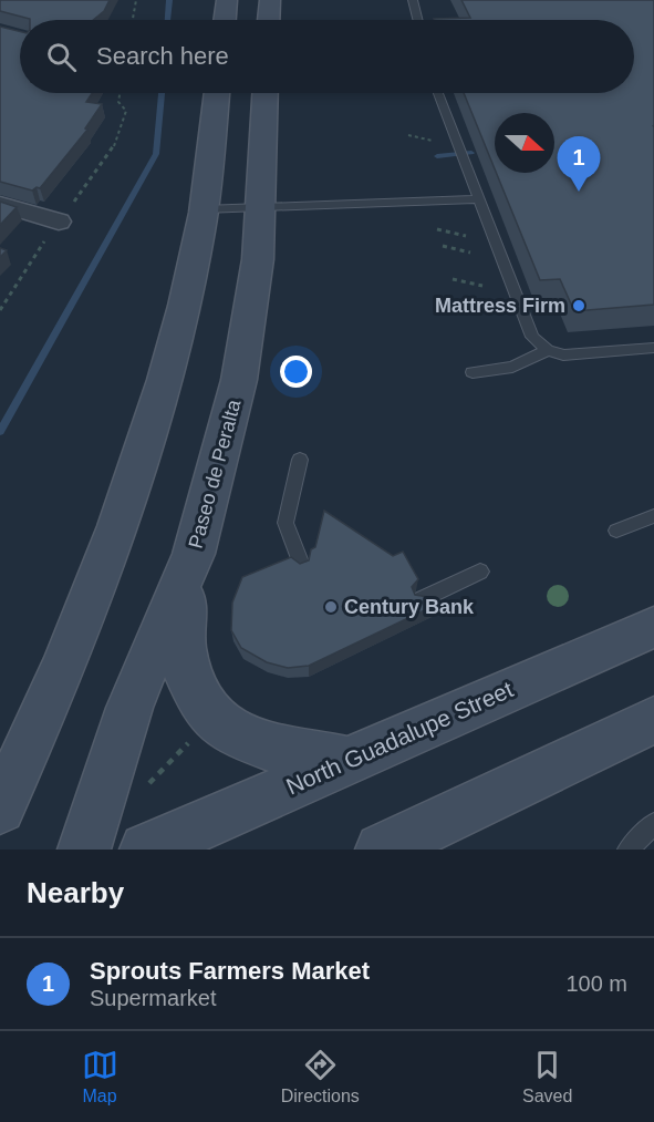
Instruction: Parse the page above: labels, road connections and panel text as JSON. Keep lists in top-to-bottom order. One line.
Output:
{"streets":{"main road":["Paseo de Peralta","North Guadalupe Street"]},"places":["Mattress Firm","Century Bank"],"north":"right","page":{"search":"Search here","pins":"1","heading":"Nearby","list":[{"mark":"1","name":"Sprouts Farmers Market","note":"Supermarket","value":"100 m"}],"nav":["Map","Directions","Saved"]}}
